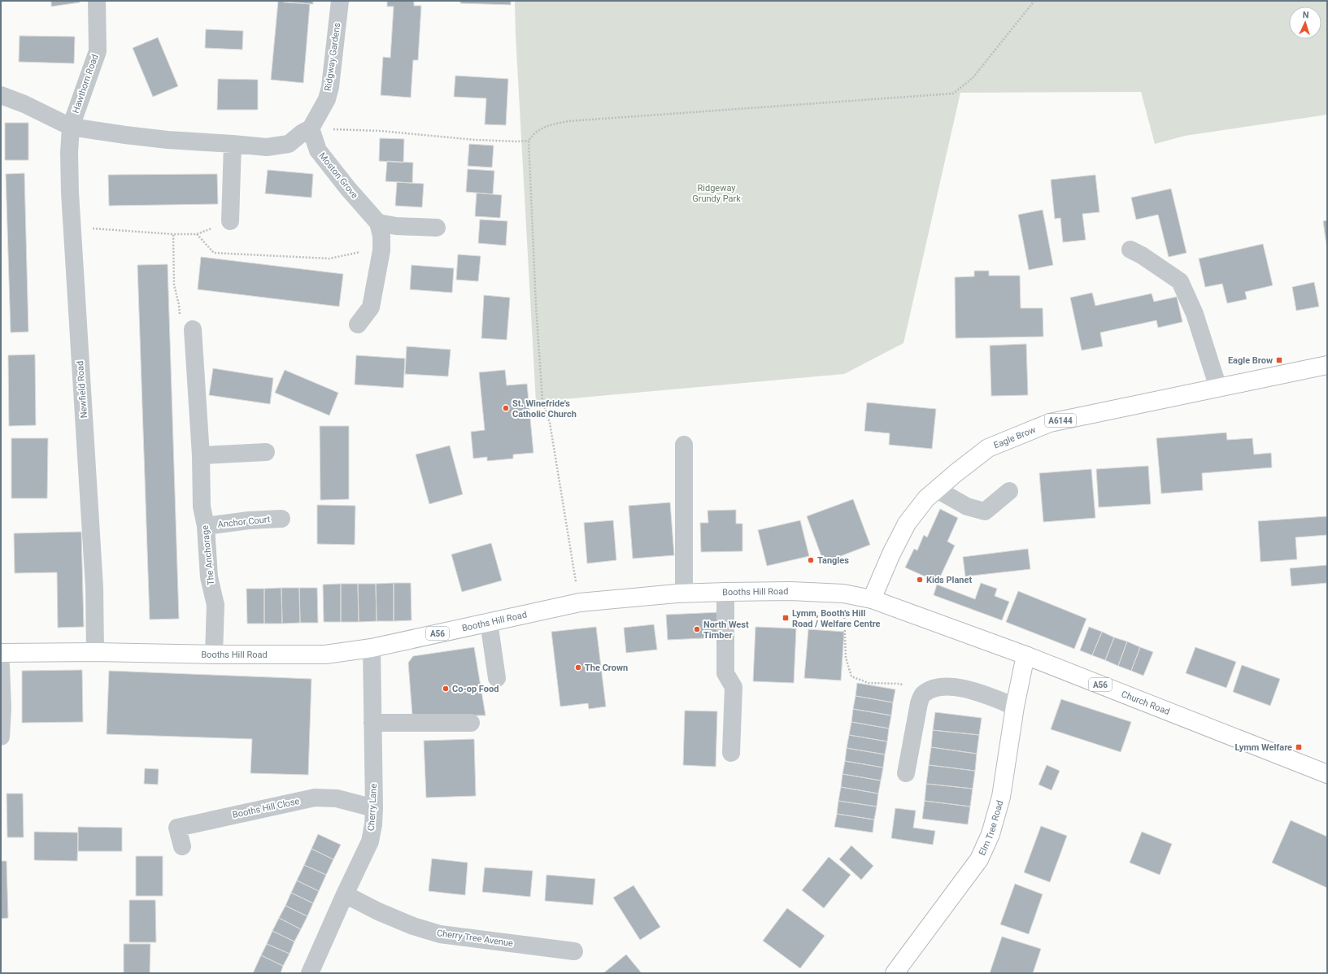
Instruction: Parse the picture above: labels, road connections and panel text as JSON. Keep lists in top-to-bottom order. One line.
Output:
{"streets":{"main road":["A6144","Eagle Brow","Booths Hill Road","A56","Church Road","Elm Tree Road"],"street":["Ridgway Gardens","Hawthorn Road","Moston Grove","Newfield Road","Anchor Court","The Anchorage","Cherry Lane","Booths Hill Close","Cherry Tree Avenue"]},"crossings":[["Ridgway Gardens","Moston Grove"],["Hawthorn Road","Newfield Road"],["Newfield Road","Booths Hill Road"],["Eagle Brow","Booths Hill Road"],["Eagle Brow","Church Road"],["Anchor Court","The Anchorage"],["The Anchorage","Booths Hill Road"],["Booths Hill Road","Church Road"],["Booths Hill Road","Cherry Lane"],["Church Road","Elm Tree Road"],["Cherry Lane","Booths Hill Close"],["Cherry Lane","Cherry Tree Avenue"]],"parks":["Ridgeway Grundy Park"],"places":{"transit":["Eagle Brow","Lymm, Booth's Hill Road / Welfare Centre","Lymm Welfare"],"other":["St. Winefride's Catholic Church","Tangles","Kids Planet","North West Timber","The Crown","Co-op Food"]},"north":"top"}
